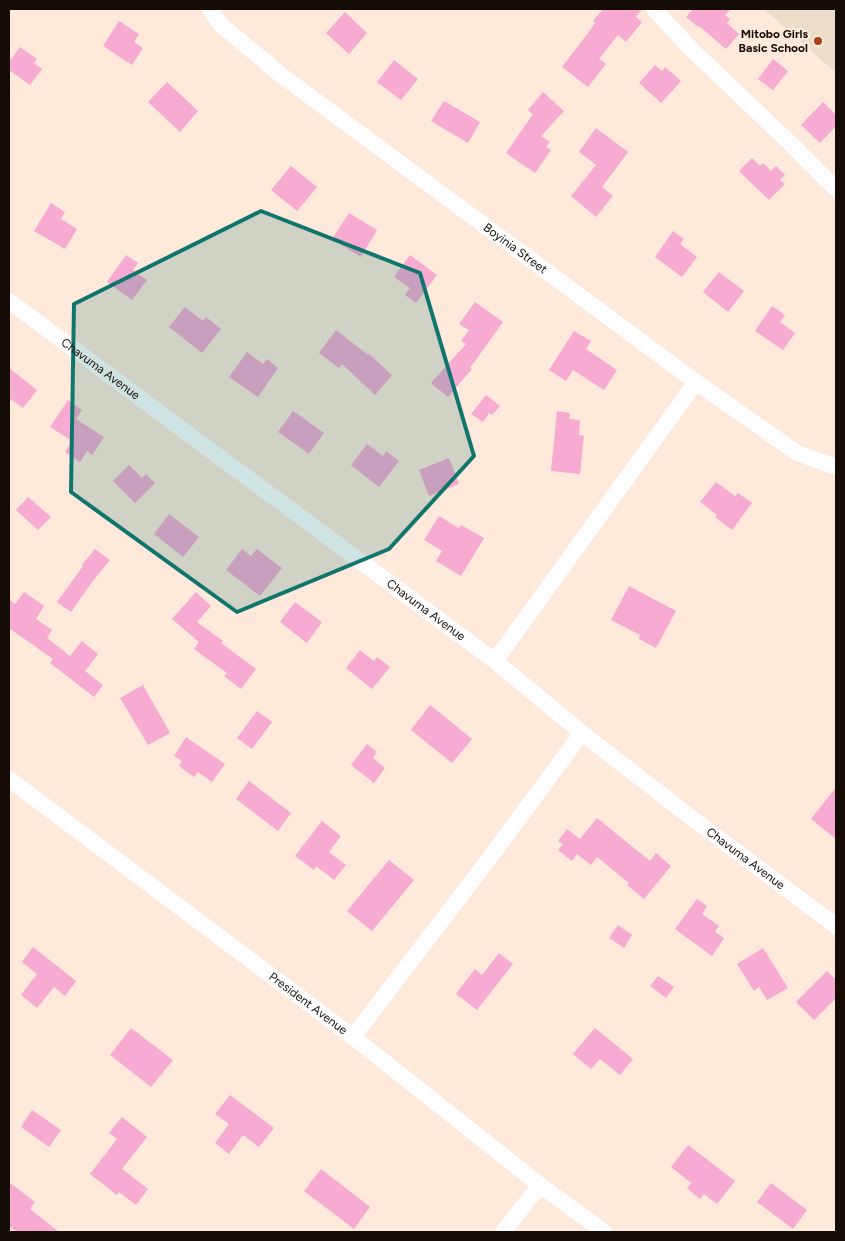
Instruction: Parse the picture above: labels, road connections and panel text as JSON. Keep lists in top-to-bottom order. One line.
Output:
{"streets":{"street":["Boyinia Street","Chavuma Avenue","President Avenue"]},"places":["Mitobo Girls Basic School"]}
